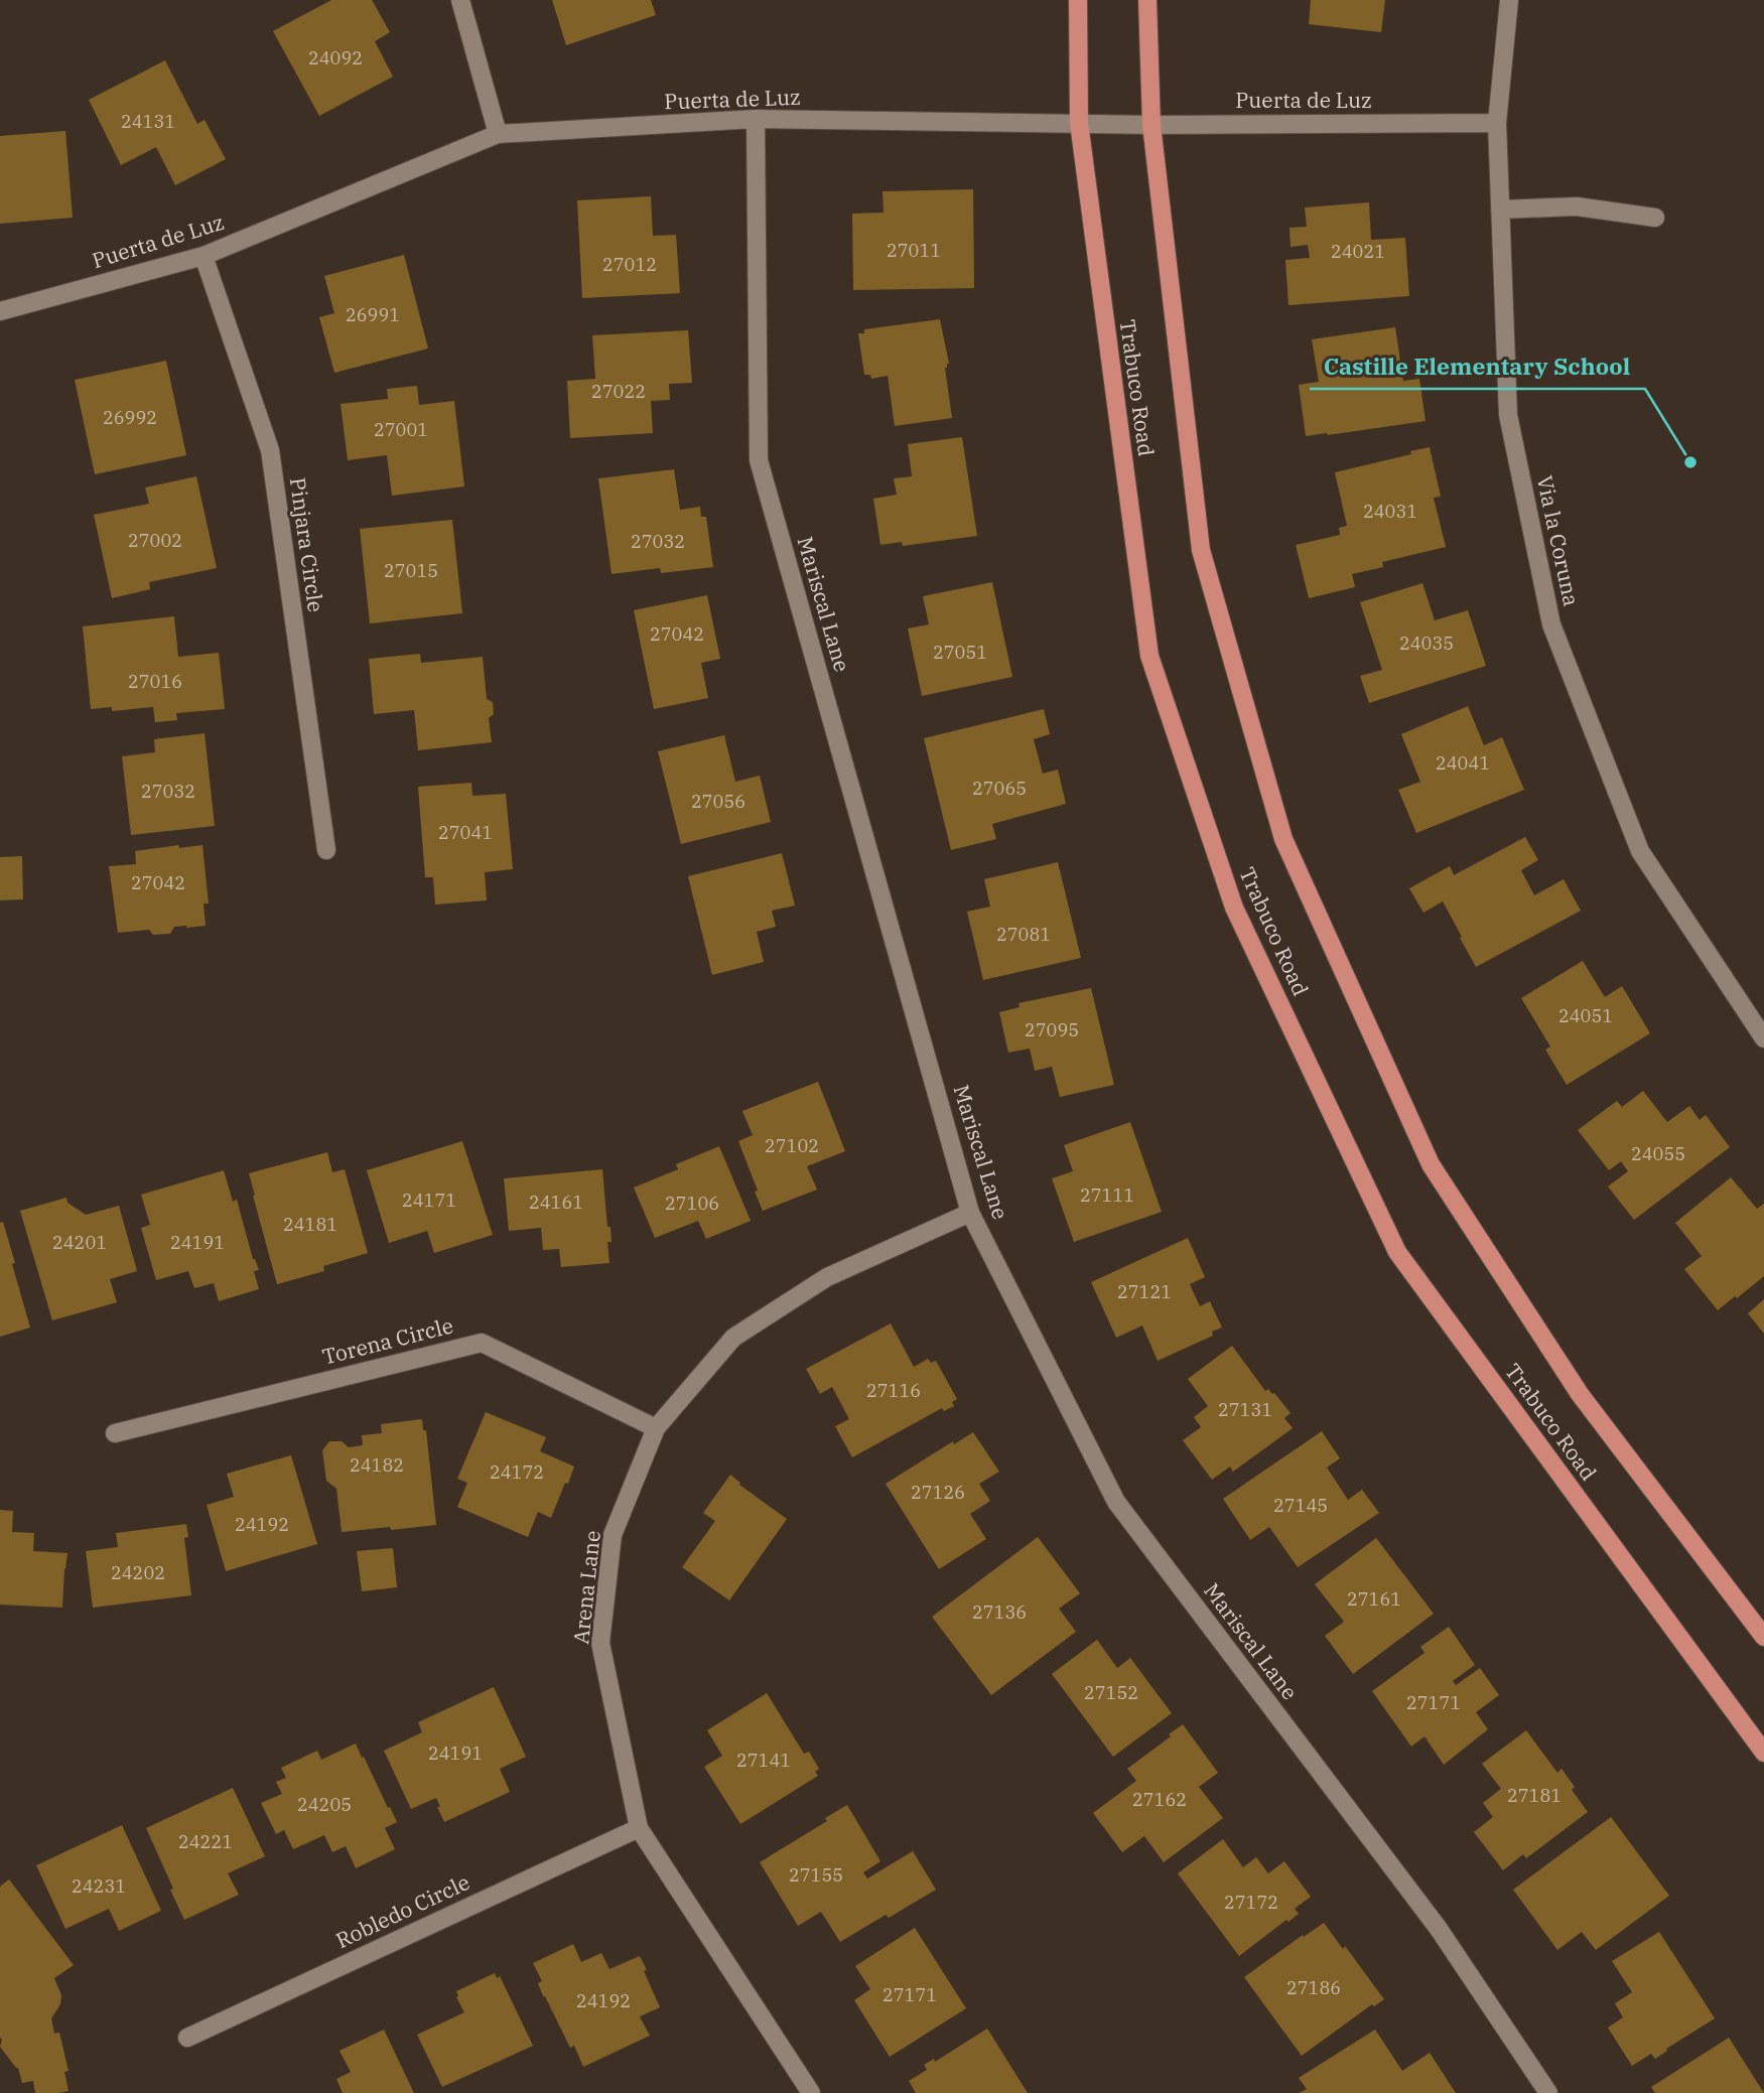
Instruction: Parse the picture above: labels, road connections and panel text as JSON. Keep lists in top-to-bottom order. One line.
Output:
{"streets":{"main road":["Trabuco Road"],"street":["Puerta de Luz","Via la Coruna","Pinjara Circle","Mariscal Lane","Torena Circle","Arena Lane","Robledo Circle"]},"crossings":[["Puerta de Luz","Trabuco Road"],["Puerta de Luz","Via la Coruna"],["Puerta de Luz","Pinjara Circle"],["Puerta de Luz","Mariscal Lane"],["Mariscal Lane","Arena Lane"],["Torena Circle","Arena Lane"],["Arena Lane","Robledo Circle"]],"places":["Castille Elementary School"],"house_numbers":["24092","24131","27011","24021","27012","26991","27022","26992","27001","24031","27002","27032","27015","27042","24035","27051","27016","24041","27065","27032","27056","27041","27042","27081","24051","27095","27102","24055","27111","24171","24161","27106","24181","24201","24191","27121","27116","27131","24182","24172","27126","27145","24192","24202","27161","27136","27152","27171","24191","27141","27181","27162","24205","24221","27155","24231","27172","27186","27171","24192"]}
